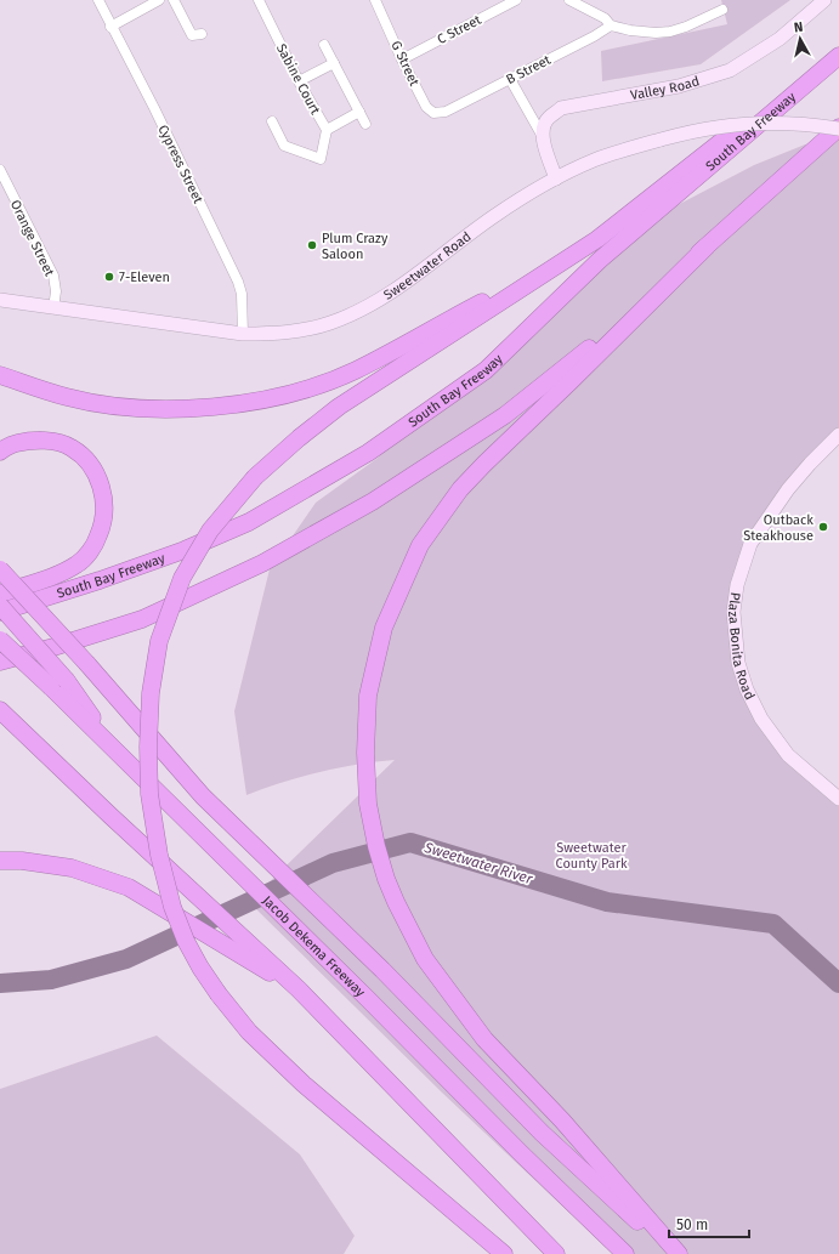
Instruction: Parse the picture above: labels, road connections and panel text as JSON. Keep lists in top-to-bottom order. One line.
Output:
{"streets":{"highway":["South Bay Freeway","Jacob Dekema Freeway"],"main road":["Valley Road","Sweetwater Road","Plaza Bonita Road"],"street":["C Street","G Street","B Street","Sabine Court","Cypress Street","Orange Street"]},"crossings":[["C Street","G Street"],["G Street","B Street"],["Cypress Street","Sweetwater Road"],["Orange Street","Sweetwater Road"]],"water":["Sweetwater River"],"parks":["Sweetwater County Park"],"places":["Plum Crazy Saloon","7-Eleven","Outback Steakhouse"],"scale_bar":"50 m","north":"top"}
